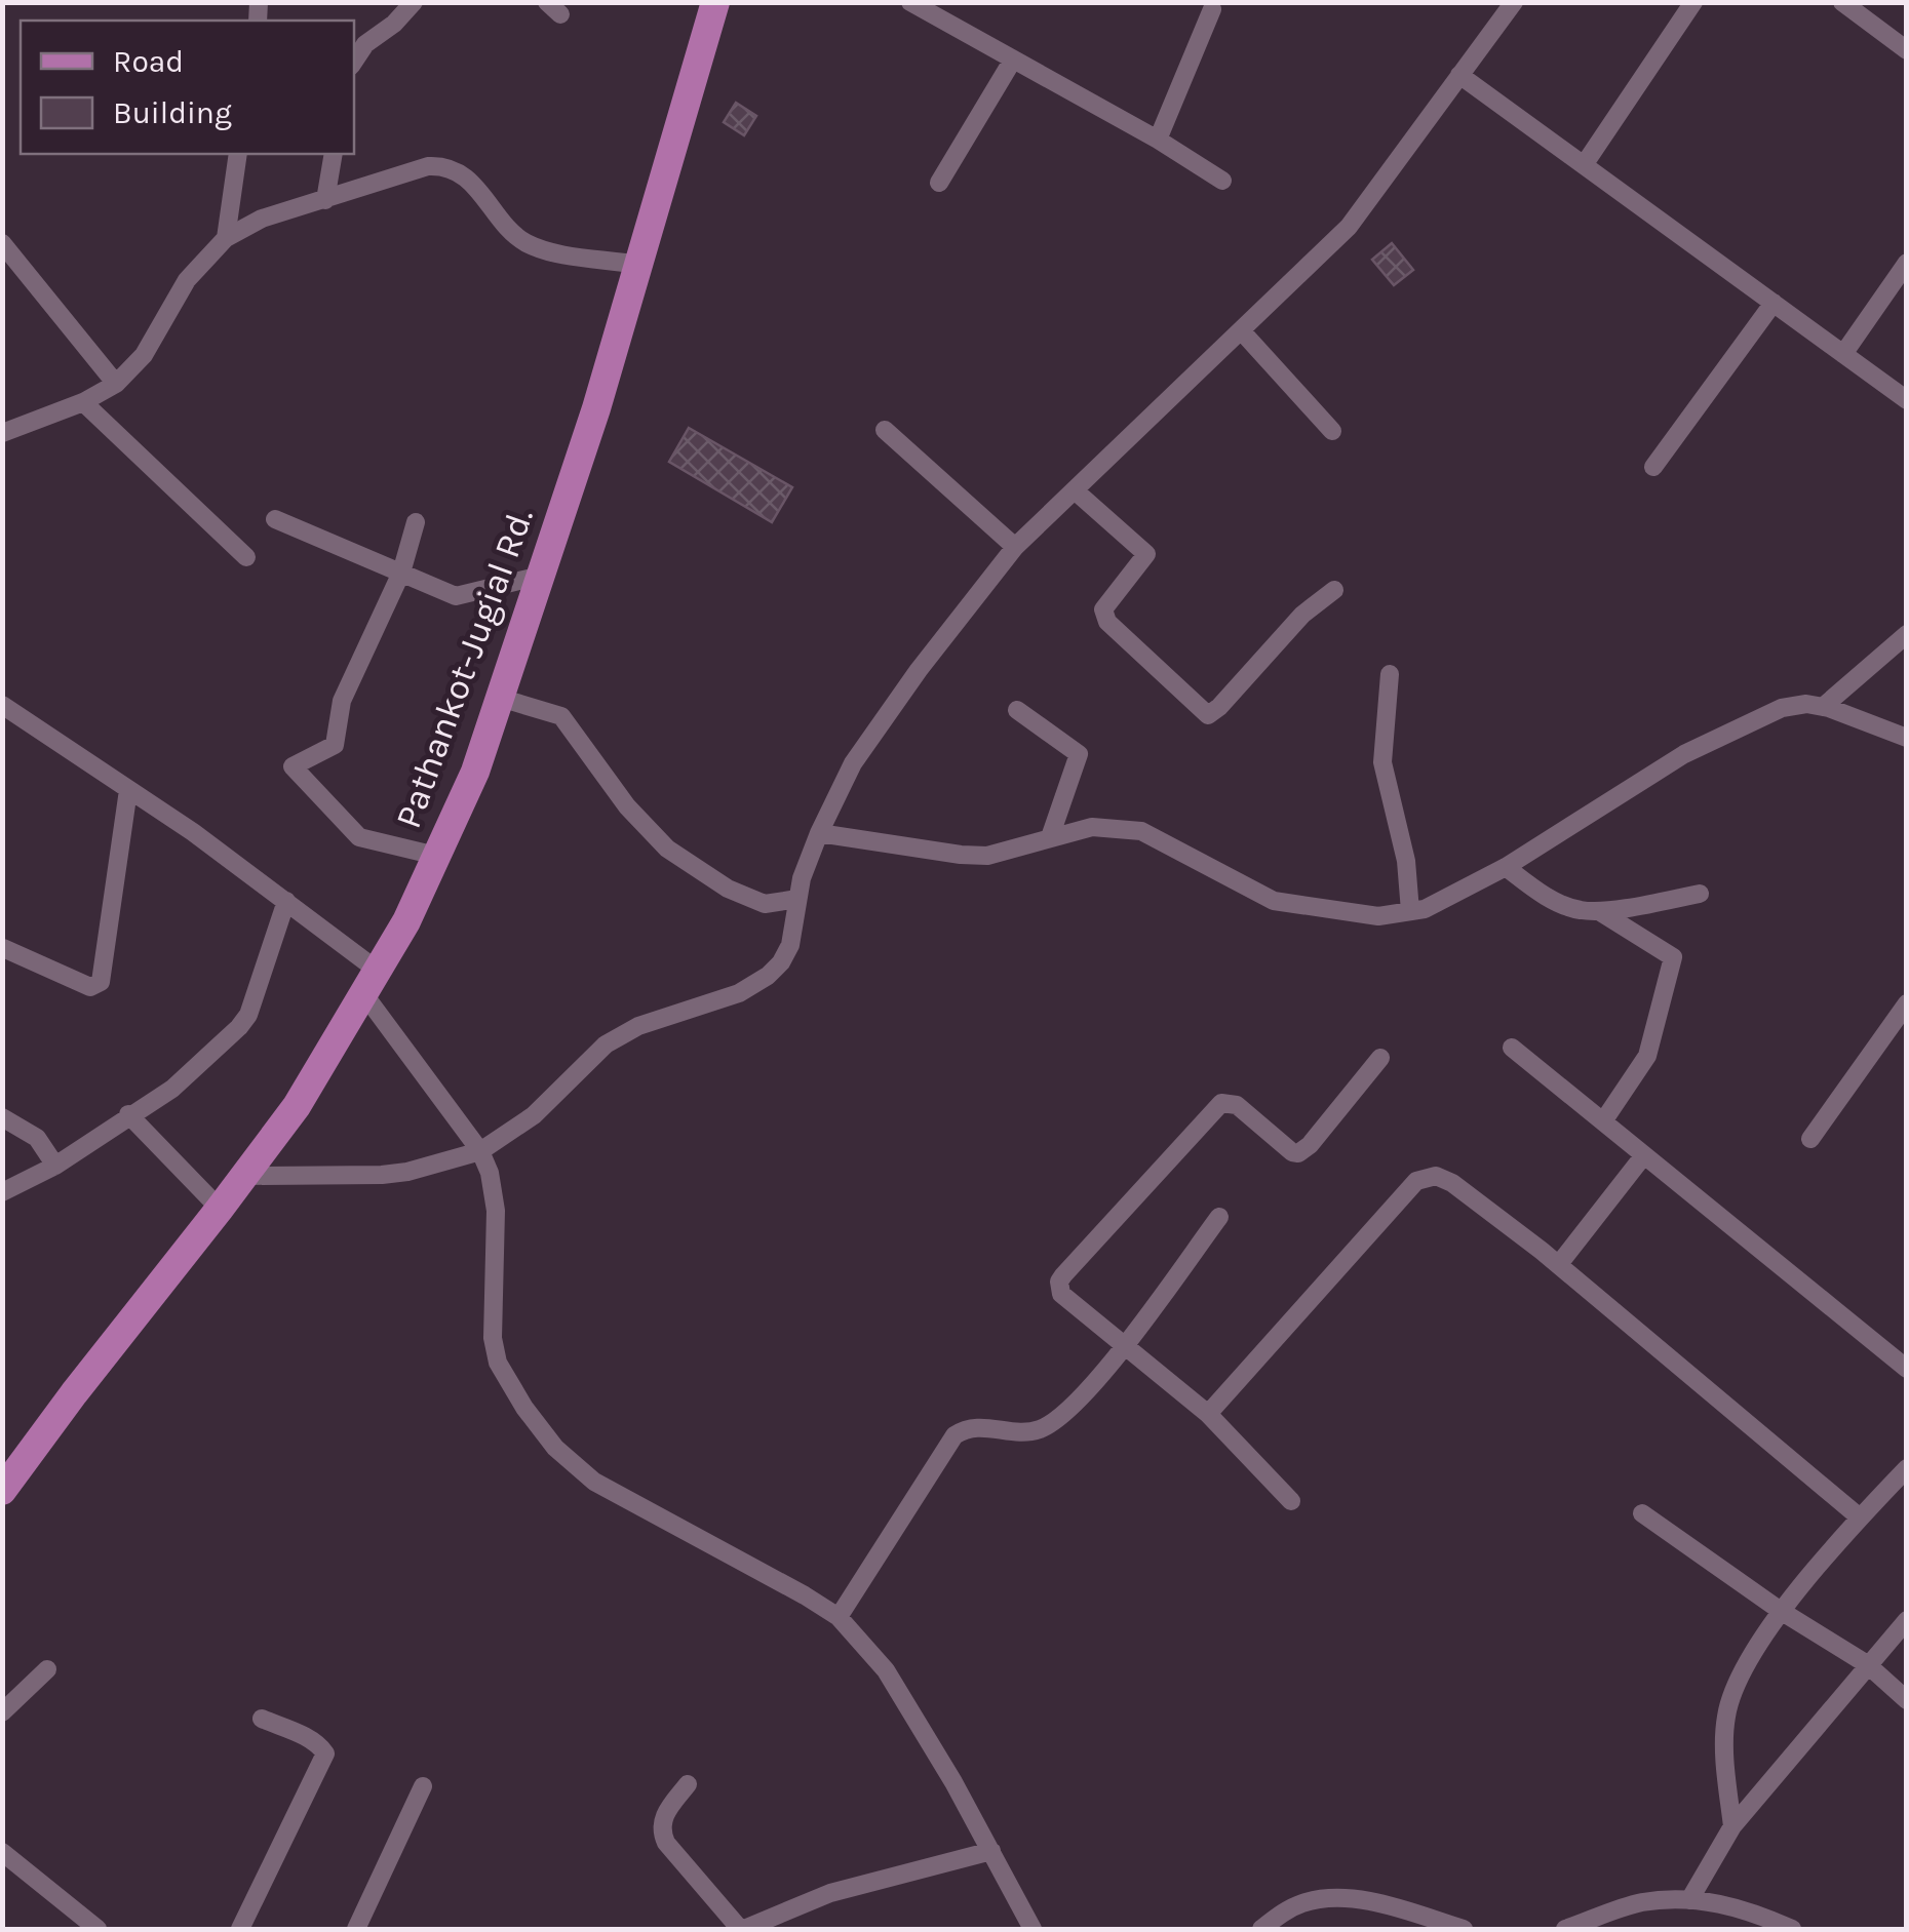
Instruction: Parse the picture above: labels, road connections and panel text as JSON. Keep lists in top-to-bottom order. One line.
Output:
{"streets":{"main road":["Pathankot-Jugial Rd."]},"legend":["Road","Building"]}
